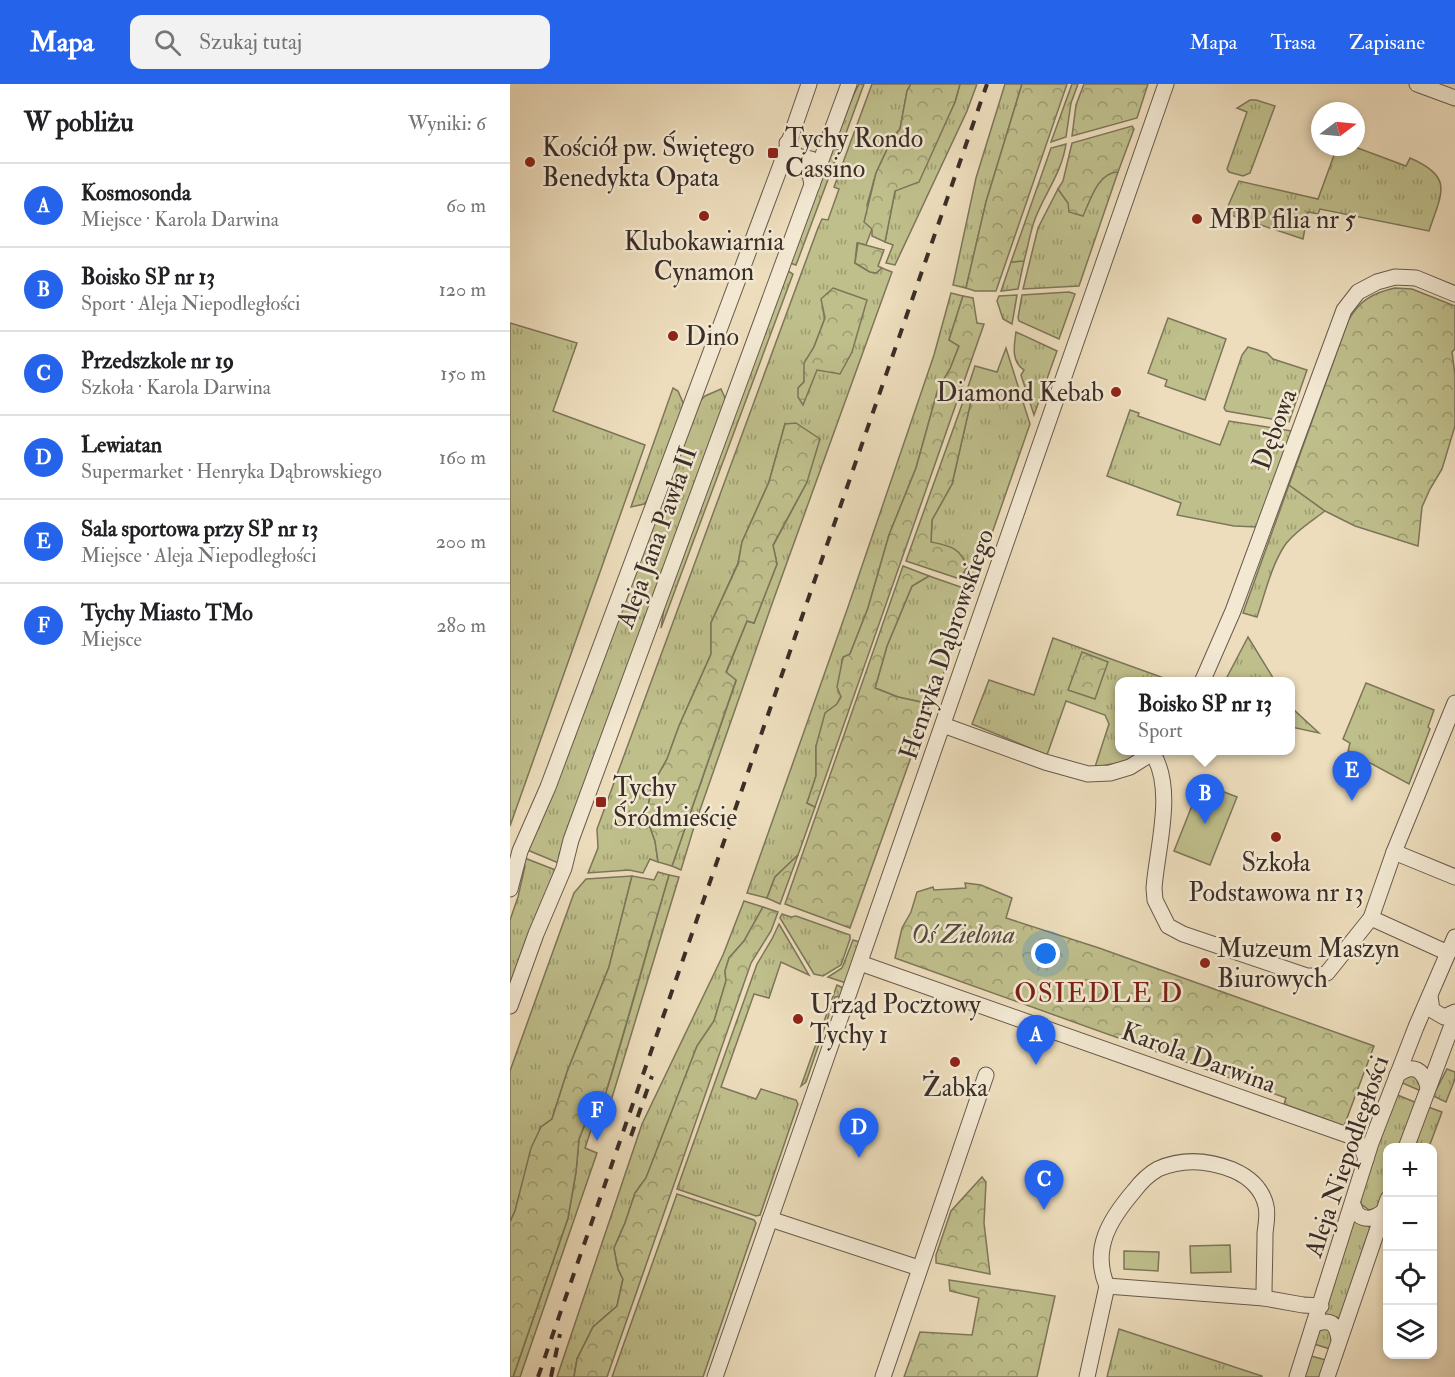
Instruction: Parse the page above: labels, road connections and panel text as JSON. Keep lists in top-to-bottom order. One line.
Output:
{"streets":{"street":["Dębowa","Aleja Jana Pawła II","Henryka Dąbrowskiego","Karola Darwina","Aleja Niepodległości"]},"crossings":[["Henryka Dąbrowskiego","Karola Darwina"]],"districts":["OSIEDLE D"],"parks":["Oś Zielona"],"places":{"transit":["Tychy Rondo Cassino","Tychy Śródmieście"],"other":["Kościół pw. Świętego Benedykta Opata","Klubokawiarnia Cynamon","MBP filia nr 5","Dino","Diamond Kebab","Szkoła Podstawowa nr 13","Muzeum Maszyn Biurowych","Urząd Pocztowy Tychy 1","Żabka"]},"north":"right","page":{"header":"Mapa","search":"Szukaj tutaj","nav":["Mapa","Trasa","Zapisane"],"heading":["W pobliżu","Wyniki: 6"],"list":[{"mark":"A","name":"Kosmosonda","note":"Miejsce · Karola Darwina","value":"60 m"},{"mark":"B","name":"Boisko SP nr 13","note":"Sport · Aleja Niepodległości","value":"120 m"},{"mark":"C","name":"Przedszkole nr 19","note":"Szkoła · Karola Darwina","value":"150 m"},{"mark":"D","name":"Lewiatan","note":"Supermarket · Henryka Dąbrowskiego","value":"160 m"},{"mark":"E","name":"Sala sportowa przy SP nr 13","note":"Miejsce · Aleja Niepodległości","value":"200 m"},{"mark":"F","name":"Tychy Miasto TMo","note":"Miejsce","value":"280 m"}],"popup":["Boisko SP nr 13","Sport"],"pins":["E","B","A","F","D","C"],"map_buttons":["+","−"]}}
